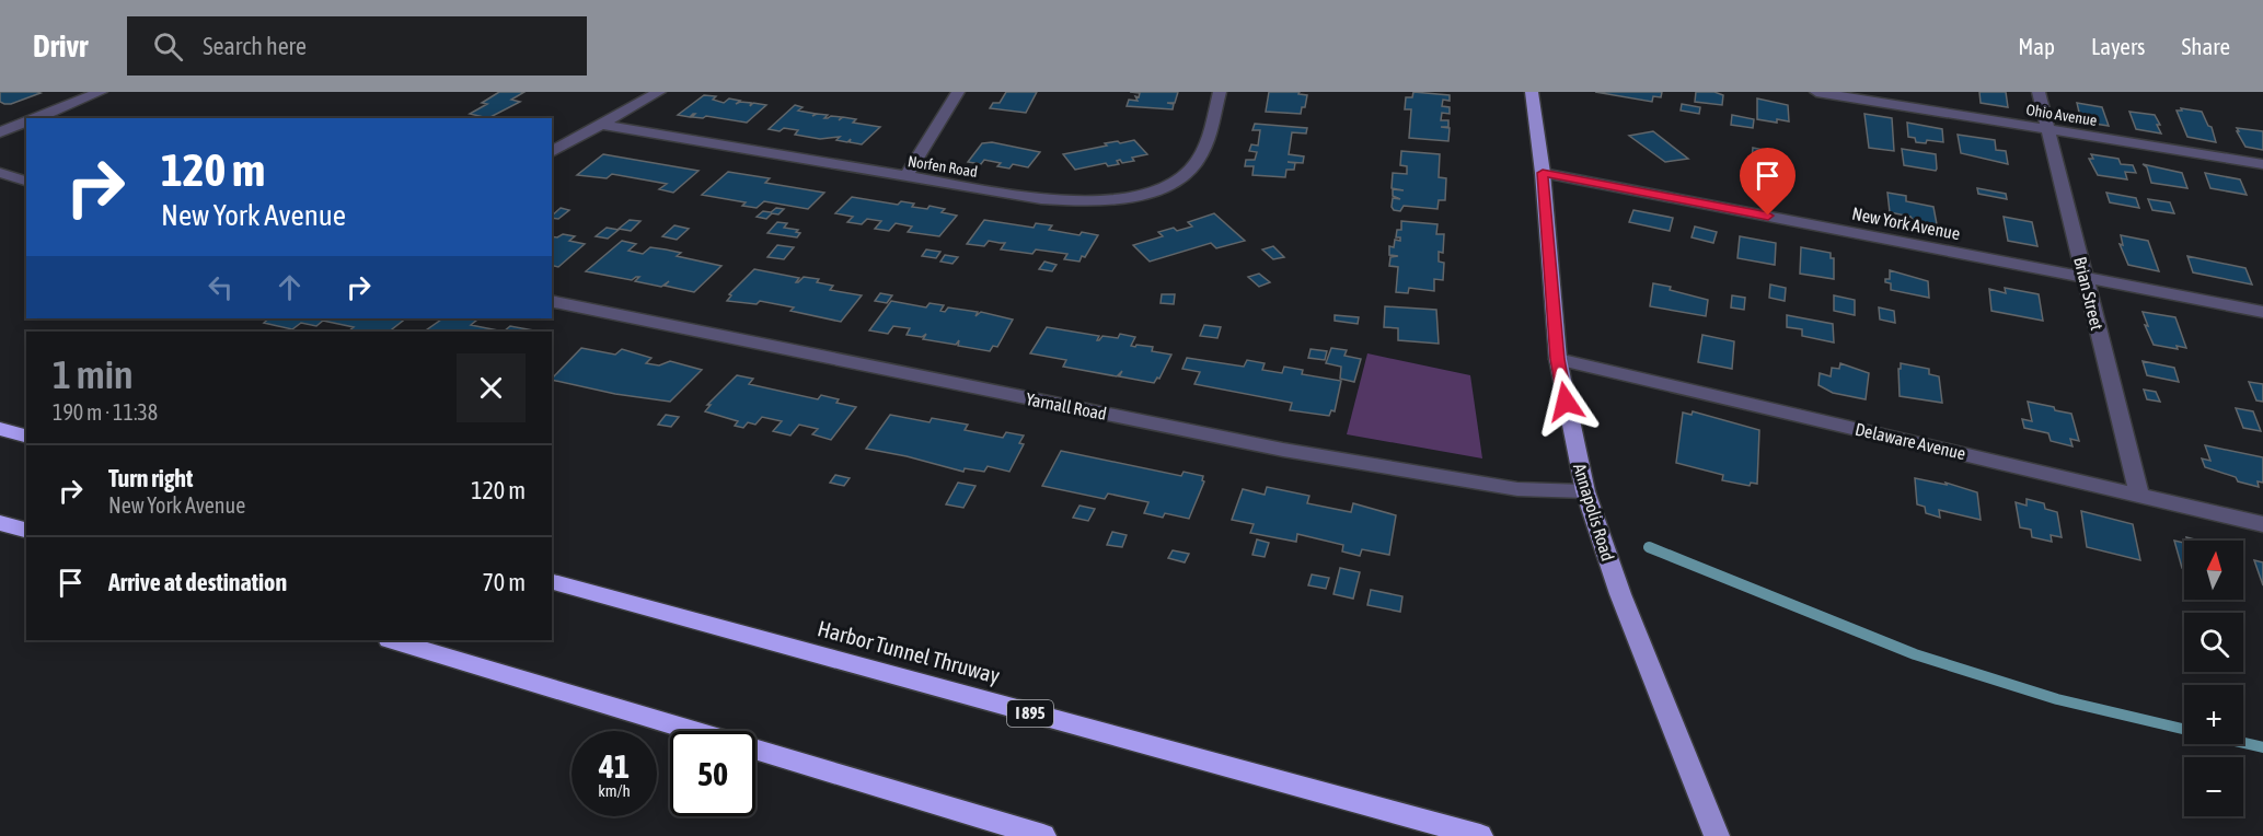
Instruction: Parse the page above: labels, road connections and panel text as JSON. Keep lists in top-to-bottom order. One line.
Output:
{"streets":{"highway":["Harbor Tunnel Thruway","I 895"],"main road":["Annapolis Road"],"street":["Ohio Avenue","Norfen Road","New York Avenue","Brian Street","Yarnall Road","Delaware Avenue"]},"crossings":[["Ohio Avenue","Brian Street"],["New York Avenue","Brian Street"],["New York Avenue","Annapolis Road"],["Brian Street","Delaware Avenue"],["Yarnall Road","Annapolis Road"],["Delaware Avenue","Annapolis Road"]],"north":"top","page":{"header":"Drivr","search":"Search here","nav":["Map","Layers","Share"],"turn":["120 m","New York Avenue"],"heading":["1 min","190 m · 11:38"],"list":[{"name":"Turn right","note":"New York Avenue","value":"120 m"},{"name":"Arrive at destination","value":"70 m"}],"map_buttons":["+","−"],"speed":"41 km/h","limit":"50"}}
